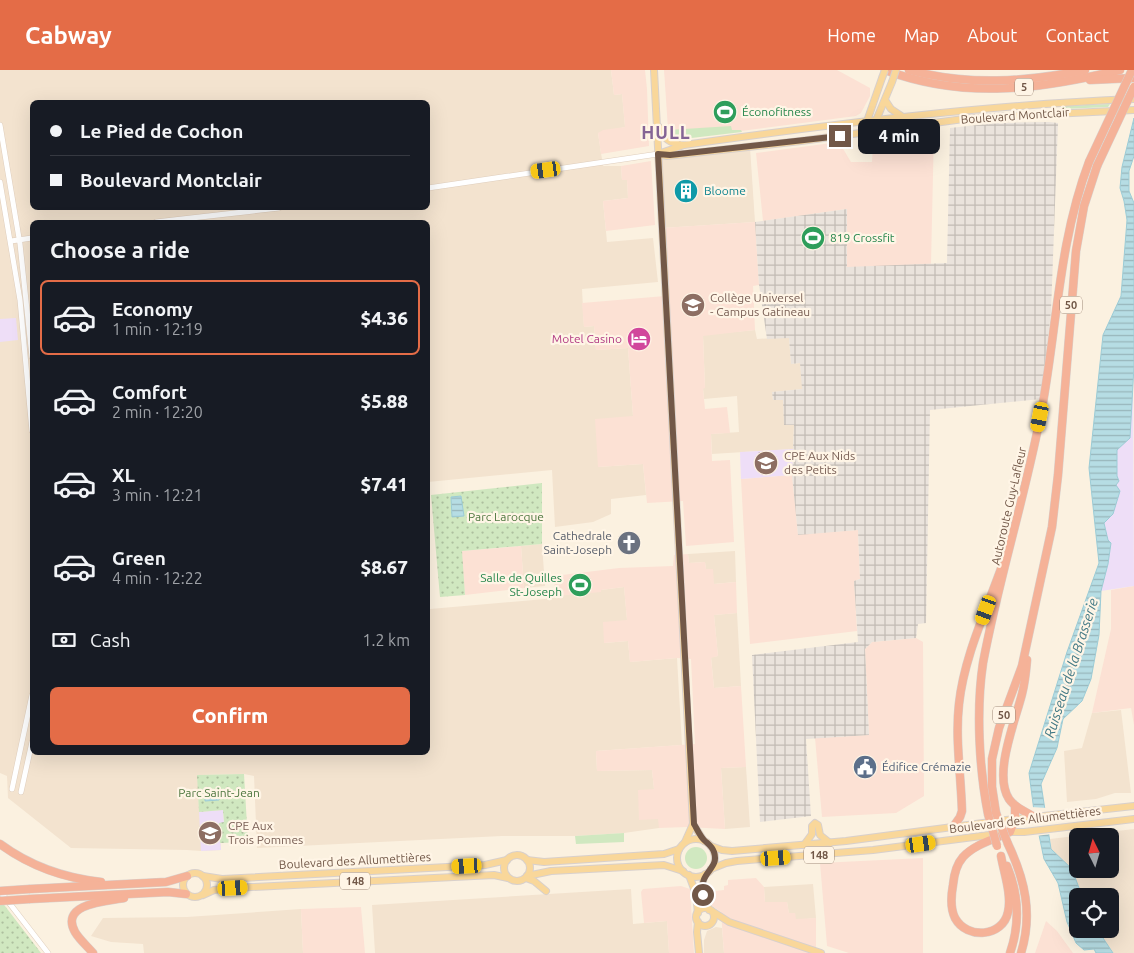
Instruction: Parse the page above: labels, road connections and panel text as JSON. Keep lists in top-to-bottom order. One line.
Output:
{"streets":{"highway":["5","50","Autoroute Guy-Lafleur"],"main road":["Boulevard Montclair","Boulevard des Allumettières","148"]},"districts":["HULL"],"water":["Ruisseau de la Brasserie"],"parks":["Parc Larocque","Parc Saint-Jean"],"places":{"sports":["Éconofitness","819 Crossfit","Salle de Quilles St-Joseph"],"building":["Bloome"],"school or university":["Collège Universel - Campus Gatineau","CPE Aux Nids des Petits","CPE Aux Trois Pommes"],"hotel":["Motel Casino"],"church":["Cathedrale Saint-Joseph"],"public building":["Édifice Crémazie"]},"north":"top","page":{"header":"Cabway","nav":["Home","Map","About","Contact"],"banner":["Le Pied de Cochon","Boulevard Montclair"],"bubble":"4 min","heading":"Choose a ride","list":[{"name":"Economy","note":"1 min · 12:19","value":"$4.36"},{"name":"Comfort","note":"2 min · 12:20","value":"$5.88"},{"name":"XL","note":"3 min · 12:21","value":"$7.41"},{"name":"Green","note":"4 min · 12:22","value":"$8.67"}],"pay":["Cash","1.2 km"],"buttons":"Confirm"}}
